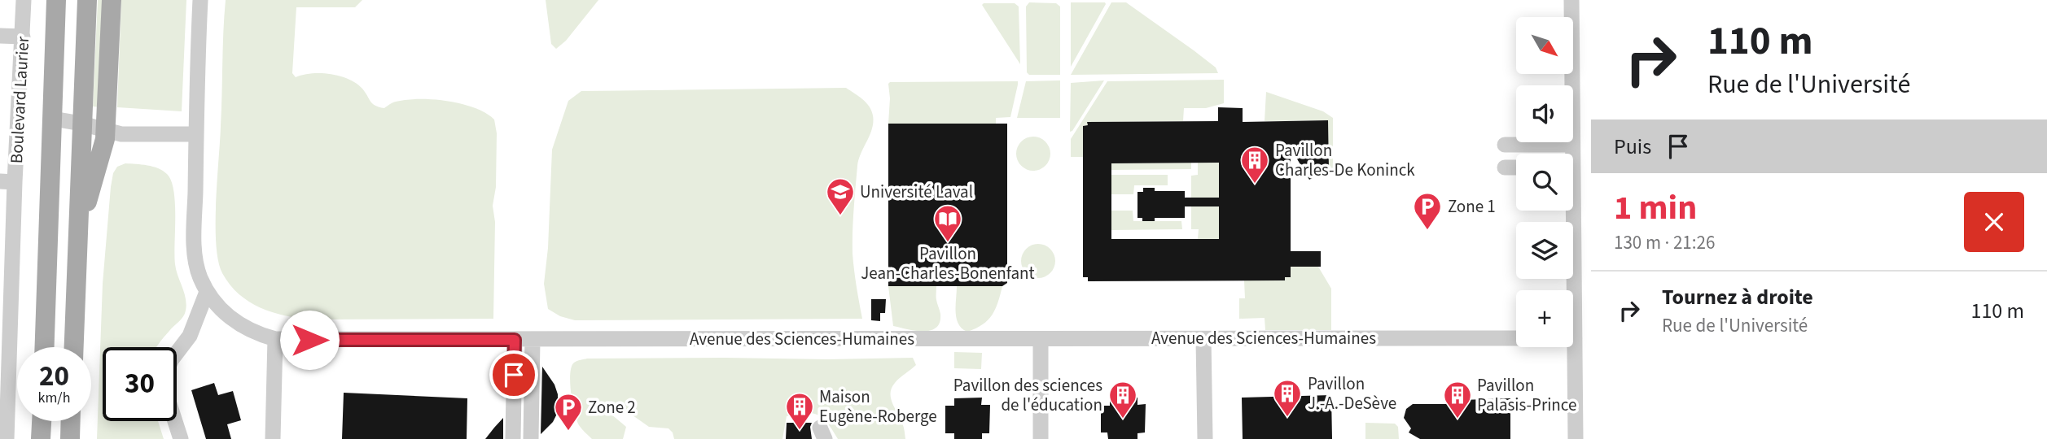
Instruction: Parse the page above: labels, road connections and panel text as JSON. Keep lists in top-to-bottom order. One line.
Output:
{"streets":{"main road":["Boulevard Laurier"],"street":["Avenue des Sciences-Humaines"]},"places":{"building":["Pavillon Charles-De Koninck","Pavillon J.-A.-DeSève","Pavillon des sciences de l'éducation","Pavillon Palasis-Prince","Maison Eugène-Roberge"],"school or university":["Université Laval"],"parking":["Zone 1","Zone 2"],"library":["Pavillon Jean-Charles-Bonenfant"]},"north":"bottom right","page":{"turn":["110 m","Rue de l'Université"],"map_buttons":"+","then":"Puis","heading":["1 min","130 m · 21:26"],"list":[{"name":"Tournez à droite","note":"Rue de l'Université","value":"110 m"}],"speed":"20 km/h","limit":"30"}}
